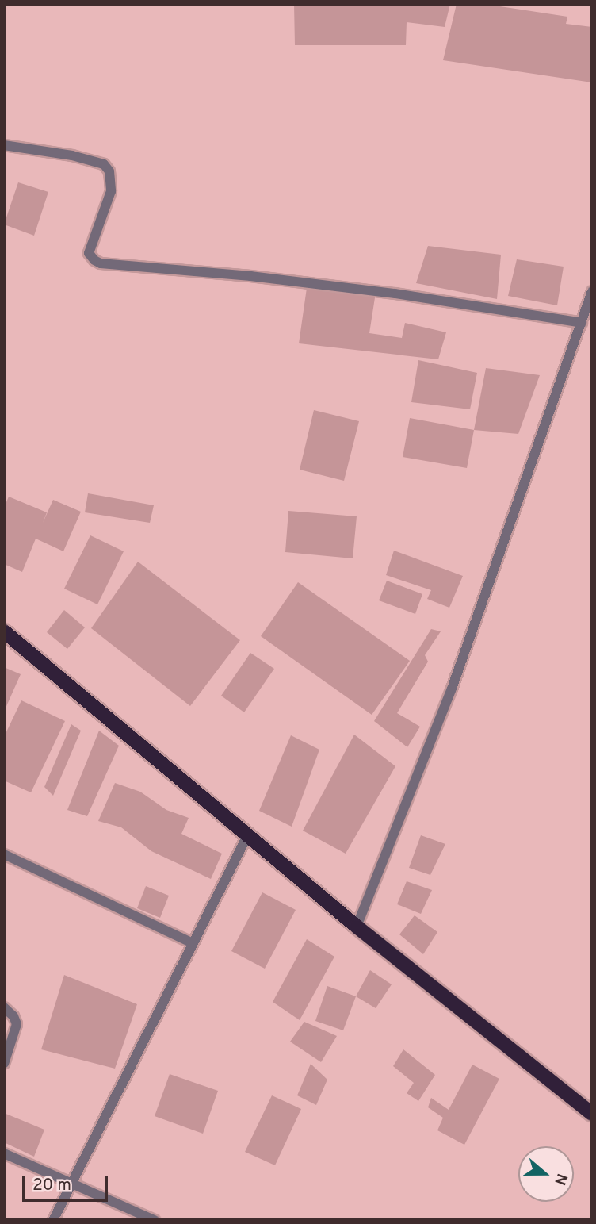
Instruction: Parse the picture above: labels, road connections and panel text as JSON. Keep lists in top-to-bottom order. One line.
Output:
{"scale_bar":"20 m","north":"right"}
